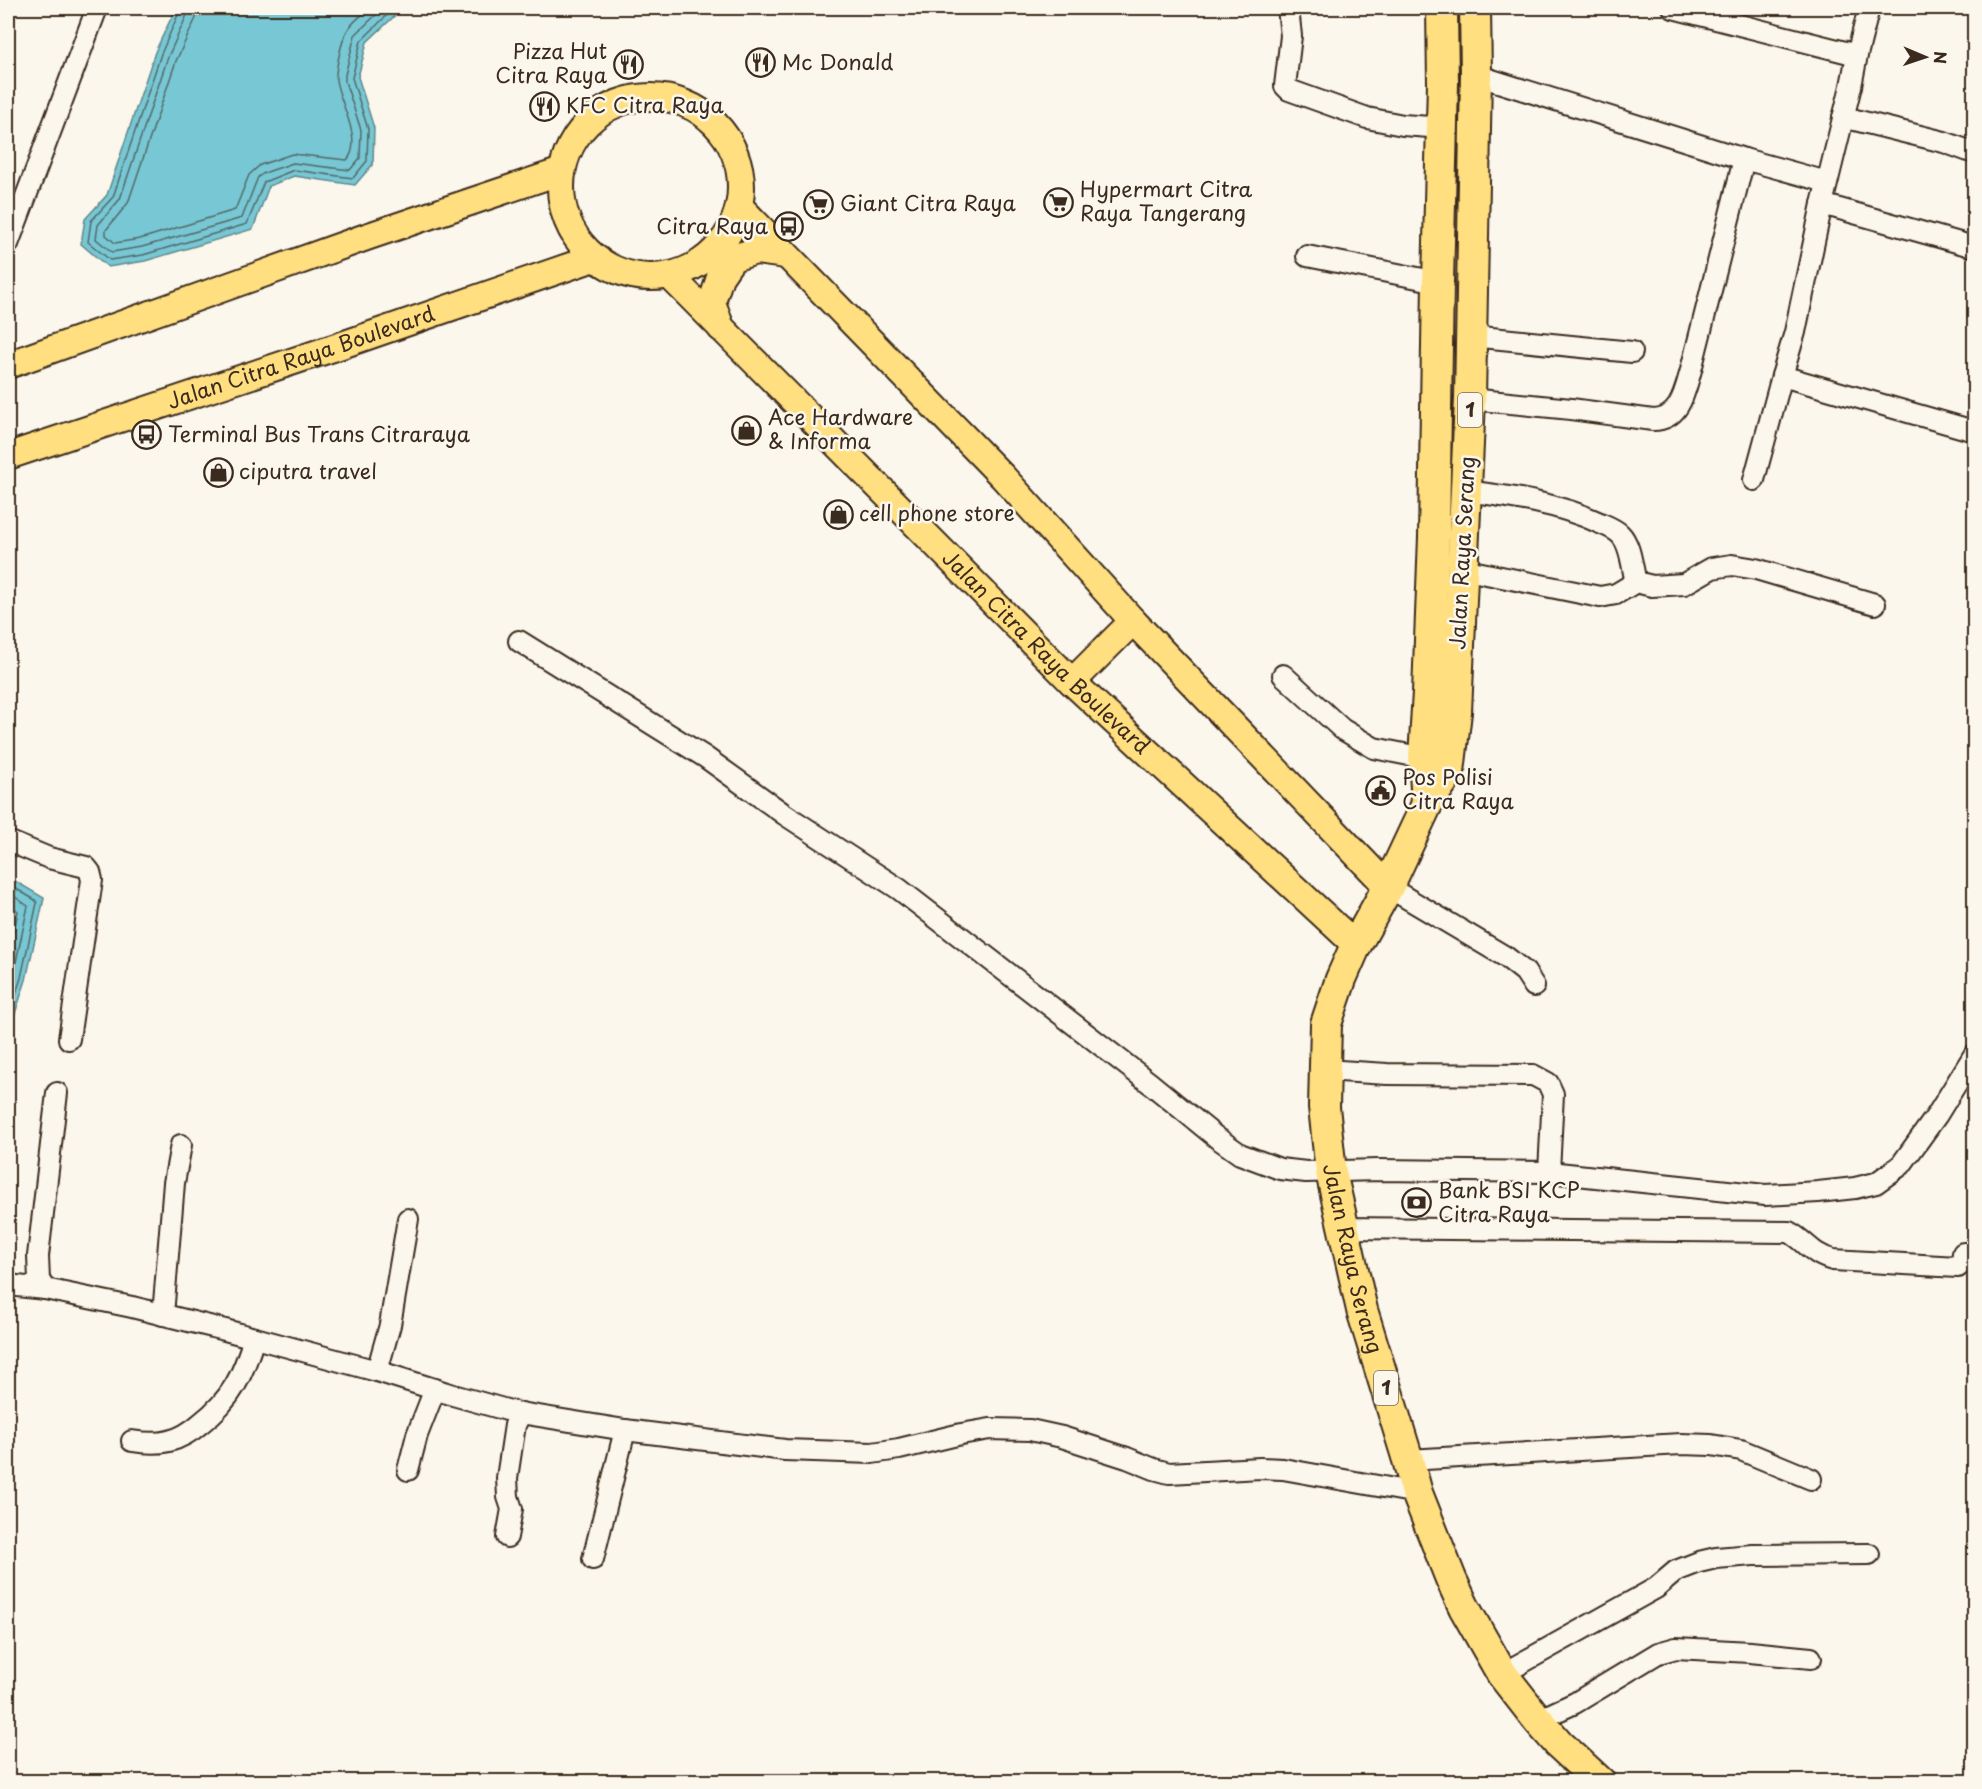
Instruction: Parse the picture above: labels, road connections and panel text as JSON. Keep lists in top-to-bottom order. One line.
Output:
{"streets":{"highway":["1","Jalan Raya Serang"],"main road":["Jalan Citra Raya Boulevard"]},"crossings":[["Jalan Citra Raya Boulevard","Jalan Raya Serang"]],"places":{"restaurant":["Mc Donald","Pizza Hut Citra Raya","KFC Citra Raya"],"supermarket":["Hypermart Citra Raya Tangerang","Giant Citra Raya"],"bus stop":["Citra Raya","Terminal Bus Trans Citraraya"],"shop":["Ace Hardware & Informa","ciputra travel","cell phone store"],"public building":["Pos Polisi Citra Raya"],"bank":["Bank BSI KCP Citra Raya"]},"north":"right"}
